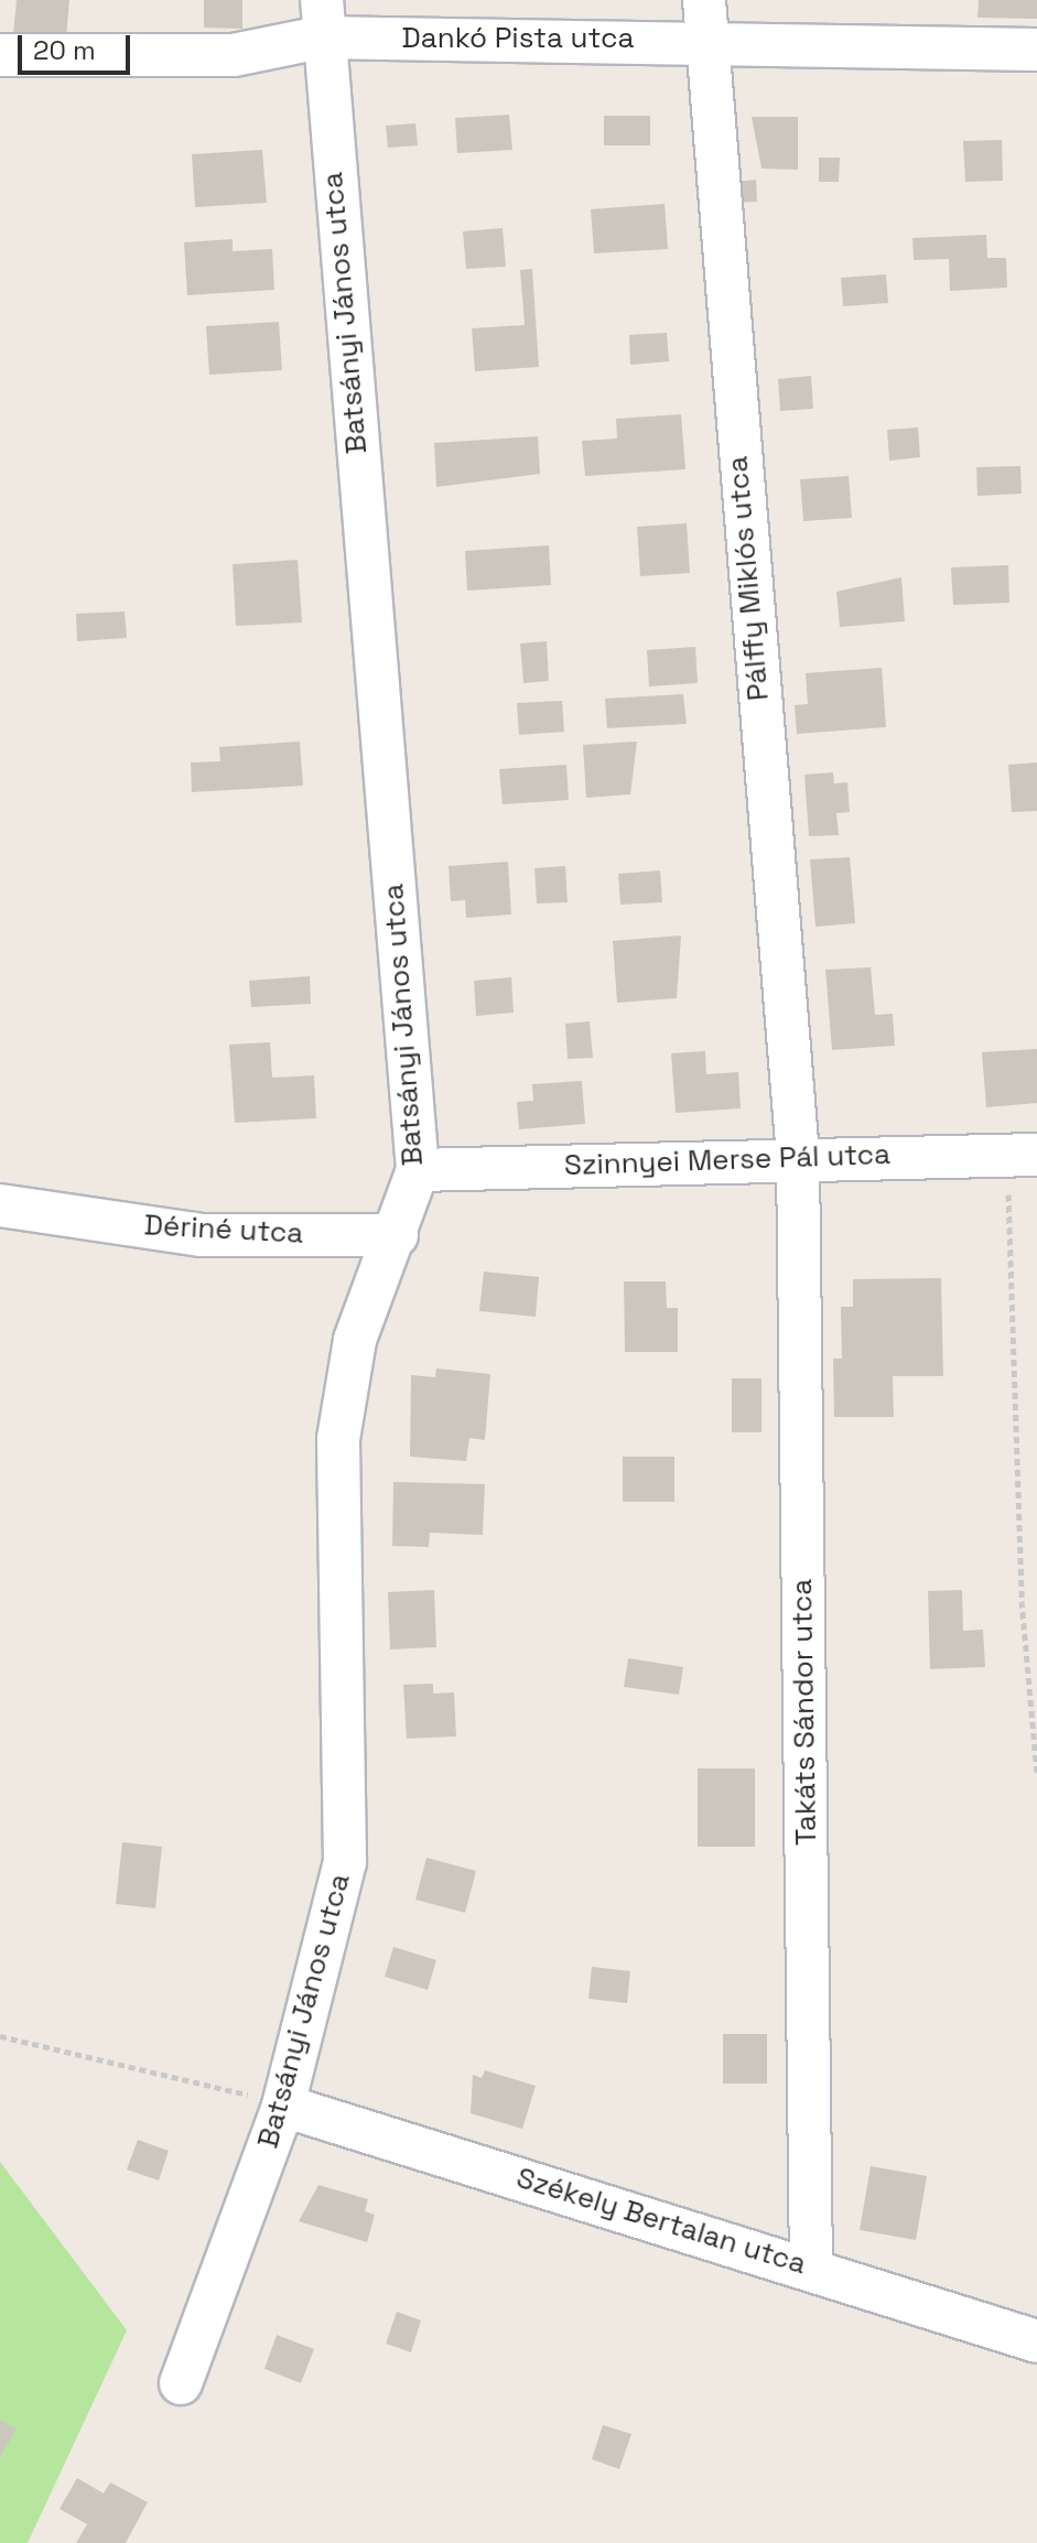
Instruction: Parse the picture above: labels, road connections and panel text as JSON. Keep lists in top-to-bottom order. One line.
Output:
{"streets":{"street":["Dankó Pista utca","Batsányi János utca","Pálffy Miklós utca","Szinnyei Merse Pál utca","Dériné utca","Takáts Sándor utca","Székely Bertalan utca"]},"crossings":[["Dankó Pista utca","Batsányi János utca"],["Dankó Pista utca","Pálffy Miklós utca"],["Batsányi János utca","Szinnyei Merse Pál utca"],["Batsányi János utca","Dériné utca"],["Batsányi János utca","Székely Bertalan utca"],["Pálffy Miklós utca","Szinnyei Merse Pál utca"],["Pálffy Miklós utca","Takáts Sándor utca"],["Szinnyei Merse Pál utca","Takáts Sándor utca"],["Takáts Sándor utca","Székely Bertalan utca"]],"scale_bar":"20 m"}
